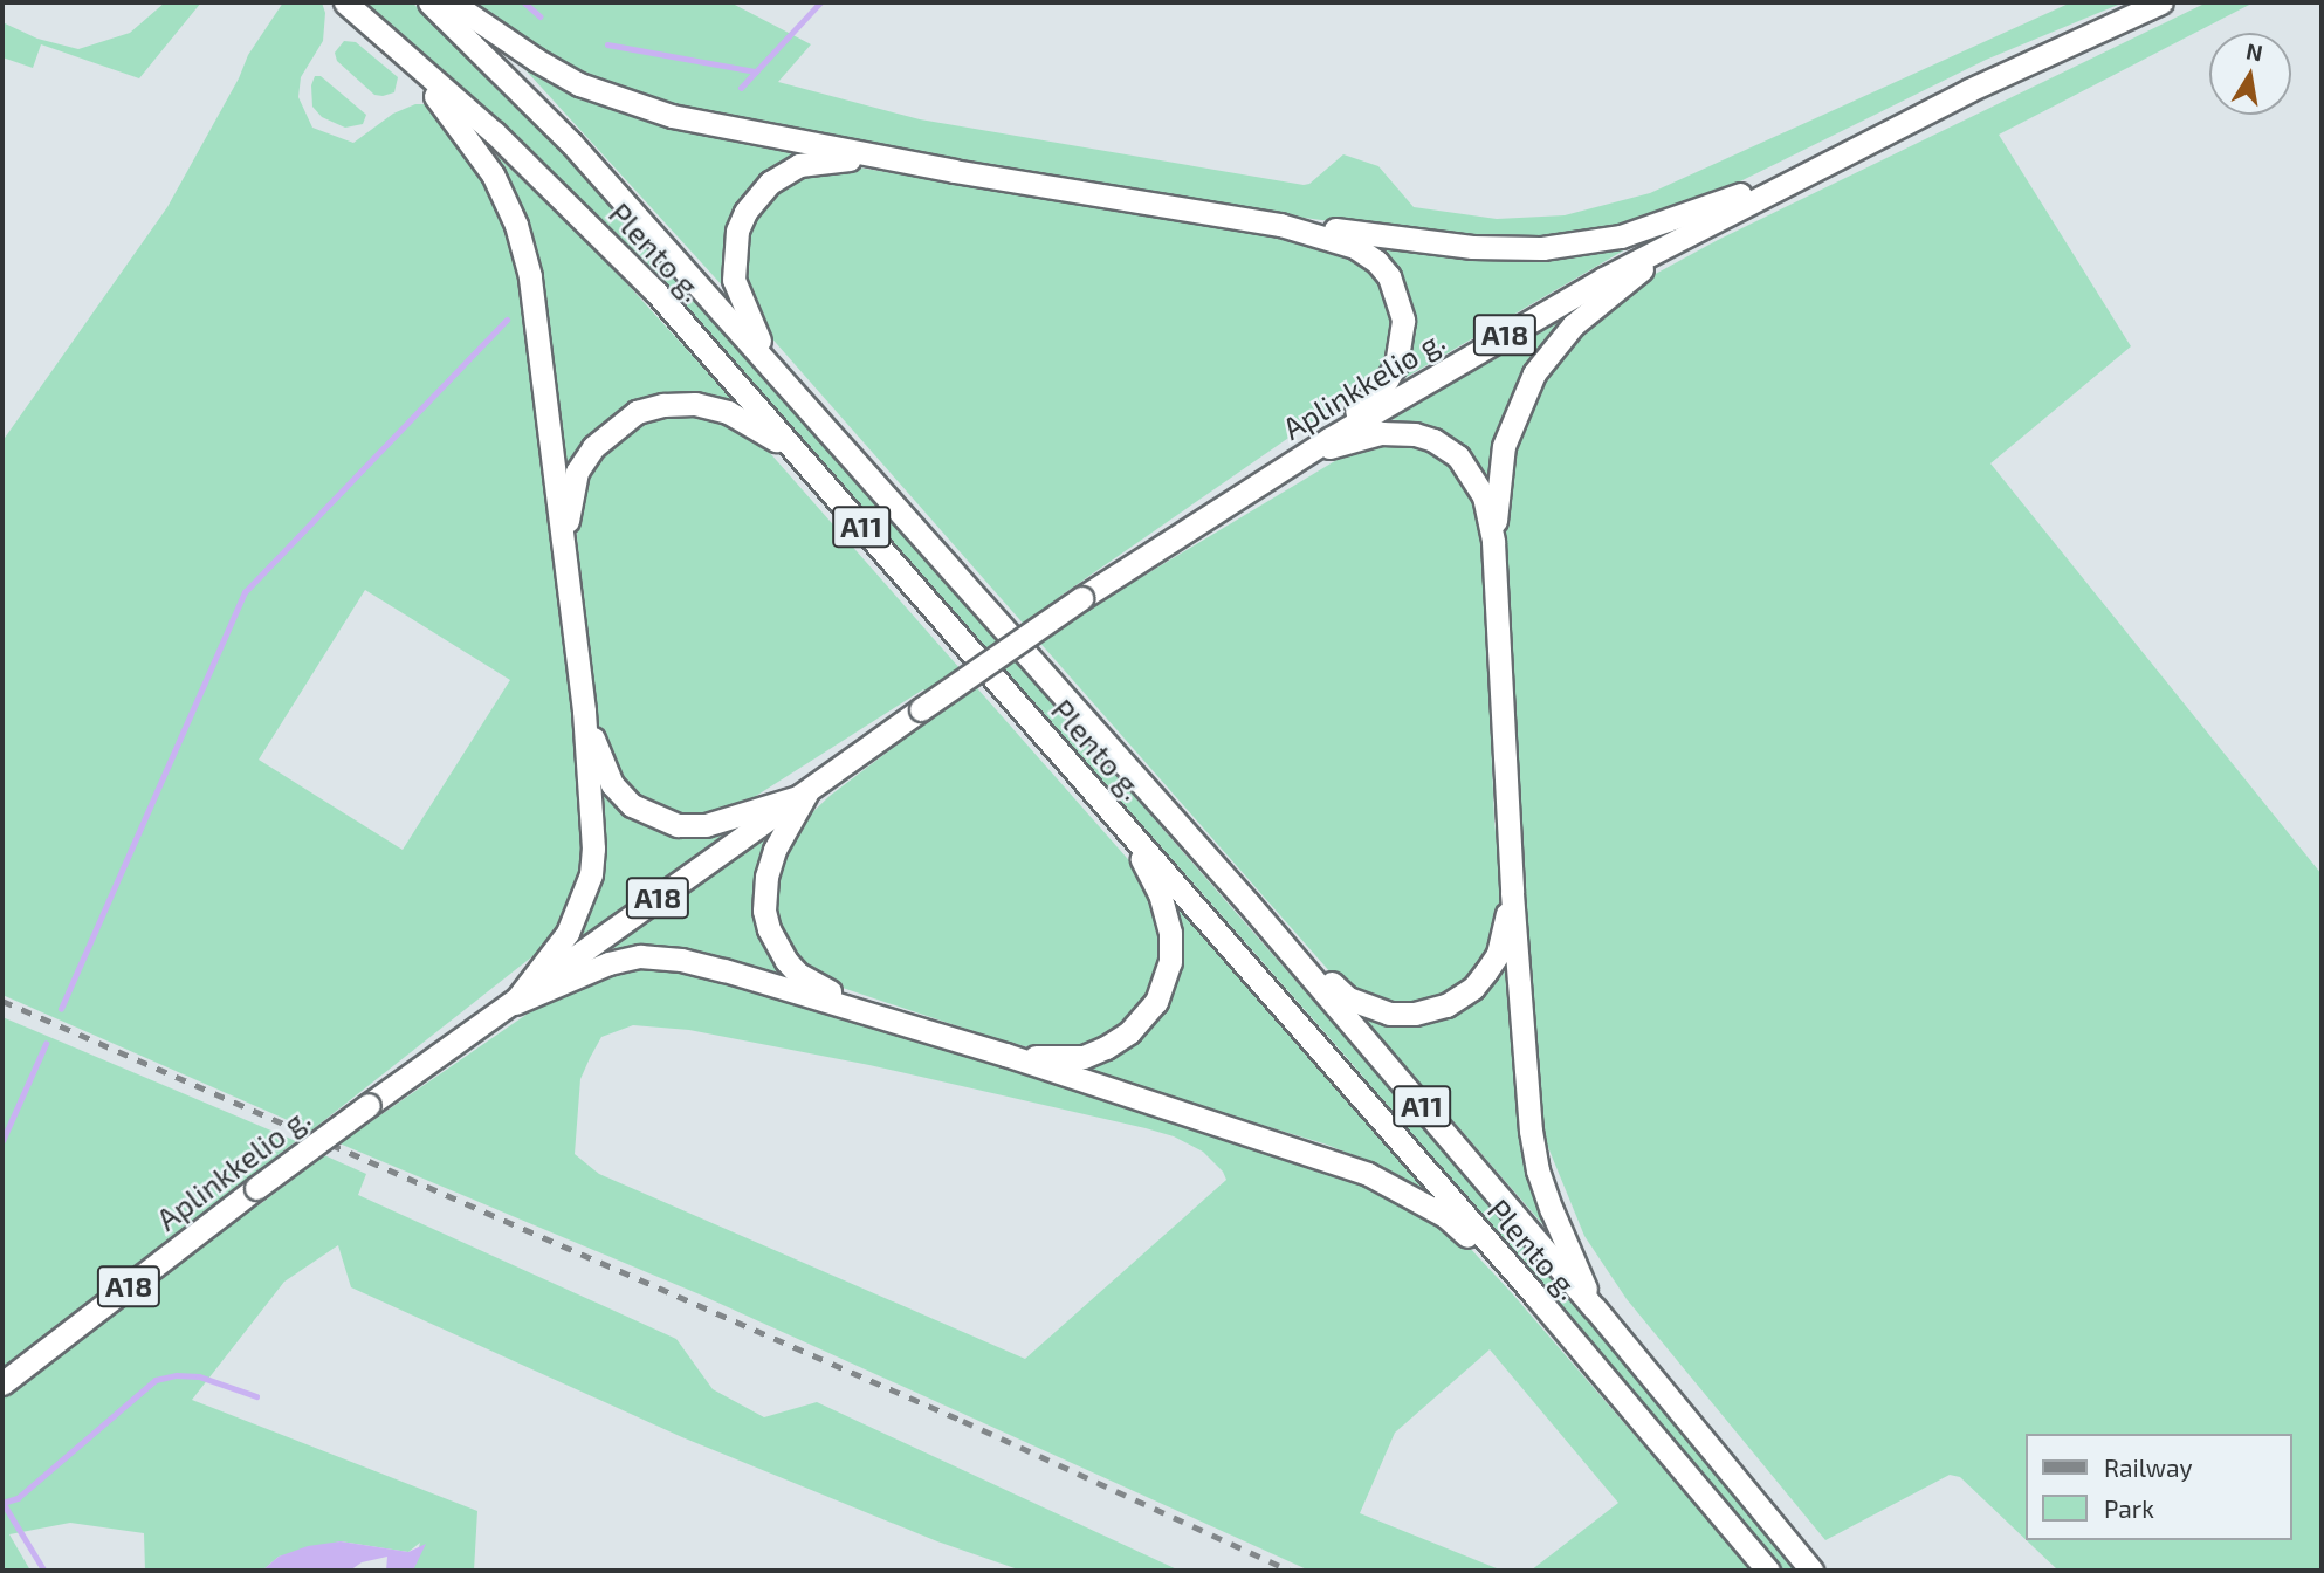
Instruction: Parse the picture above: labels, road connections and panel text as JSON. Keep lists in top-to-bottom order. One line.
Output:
{"streets":{"highway":["Plento g.","A18","Aplinkkelio g.","A11"]},"legend":["Railway","Park"],"north":"top"}
